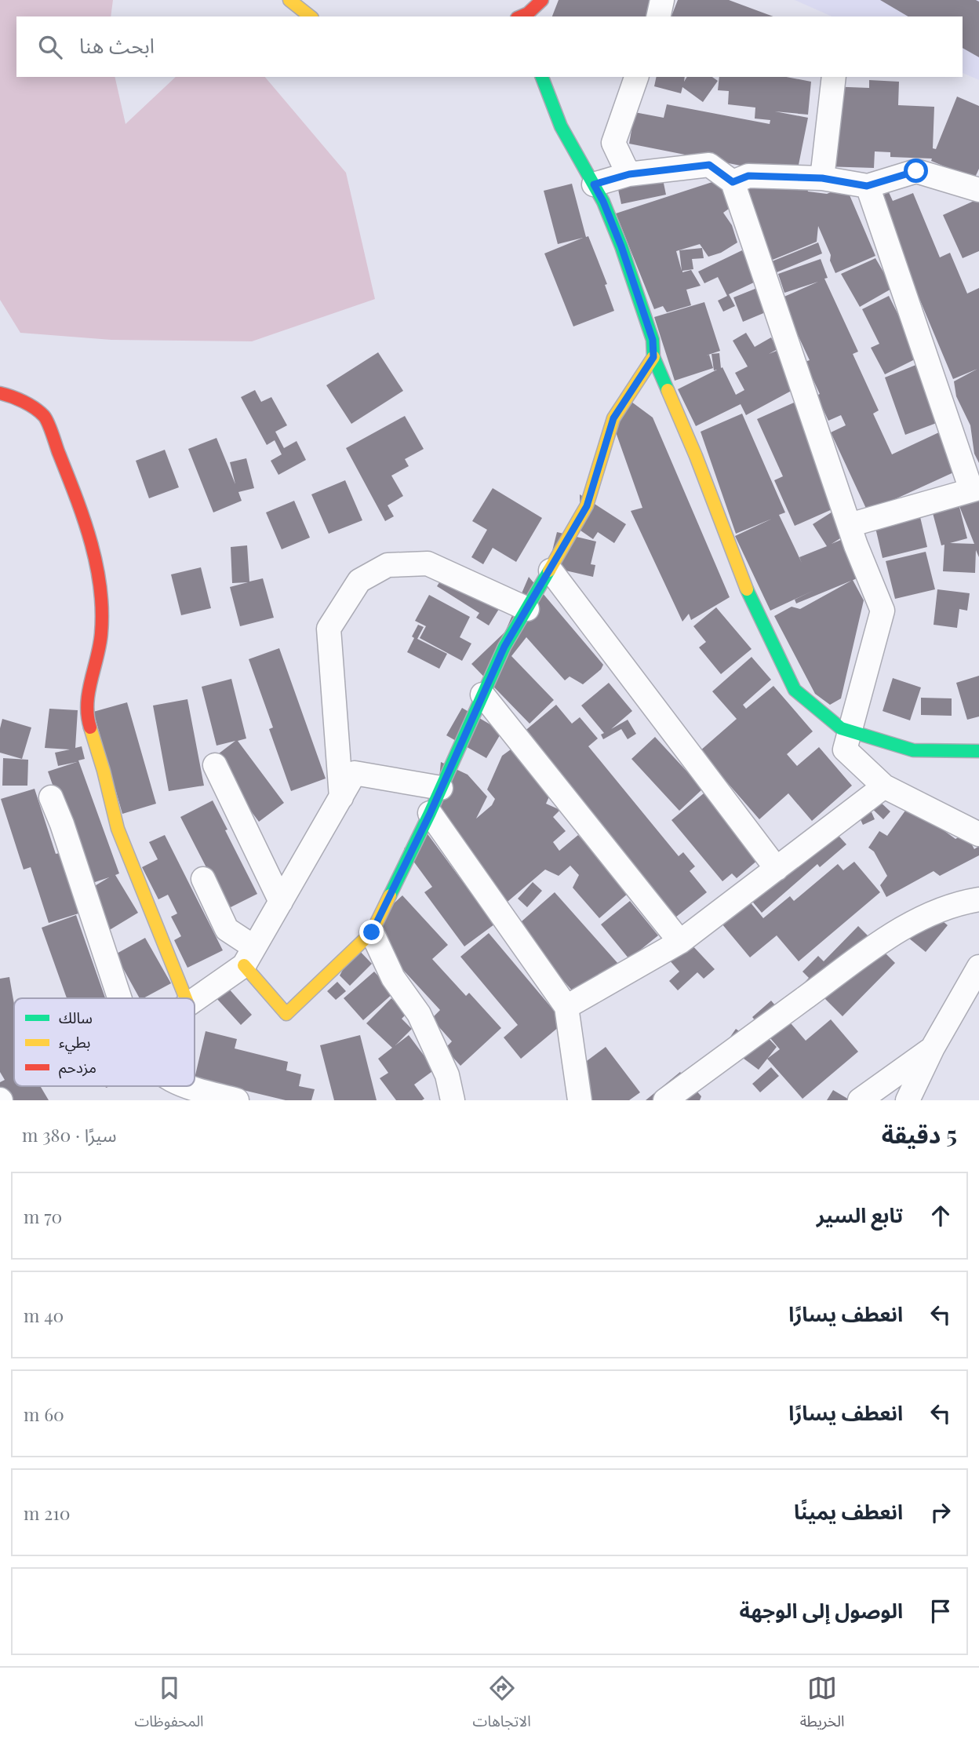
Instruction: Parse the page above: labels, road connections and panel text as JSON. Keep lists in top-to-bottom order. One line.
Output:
{"legend":["سالك","بطيء","مزدحم"],"page":{"search":"ابحث هنا","heading":["5 دقيقة","سيرًا · 380 m"],"list":[["تابع السير","70 m"],["انعطف يسارًا","40 m"],["انعطف يسارًا","60 m"],["انعطف يمينًا","210 m"],"الوصول إلى الوجهة"],"nav":["الخريطة","الاتجاهات","المحفوظات"]}}
